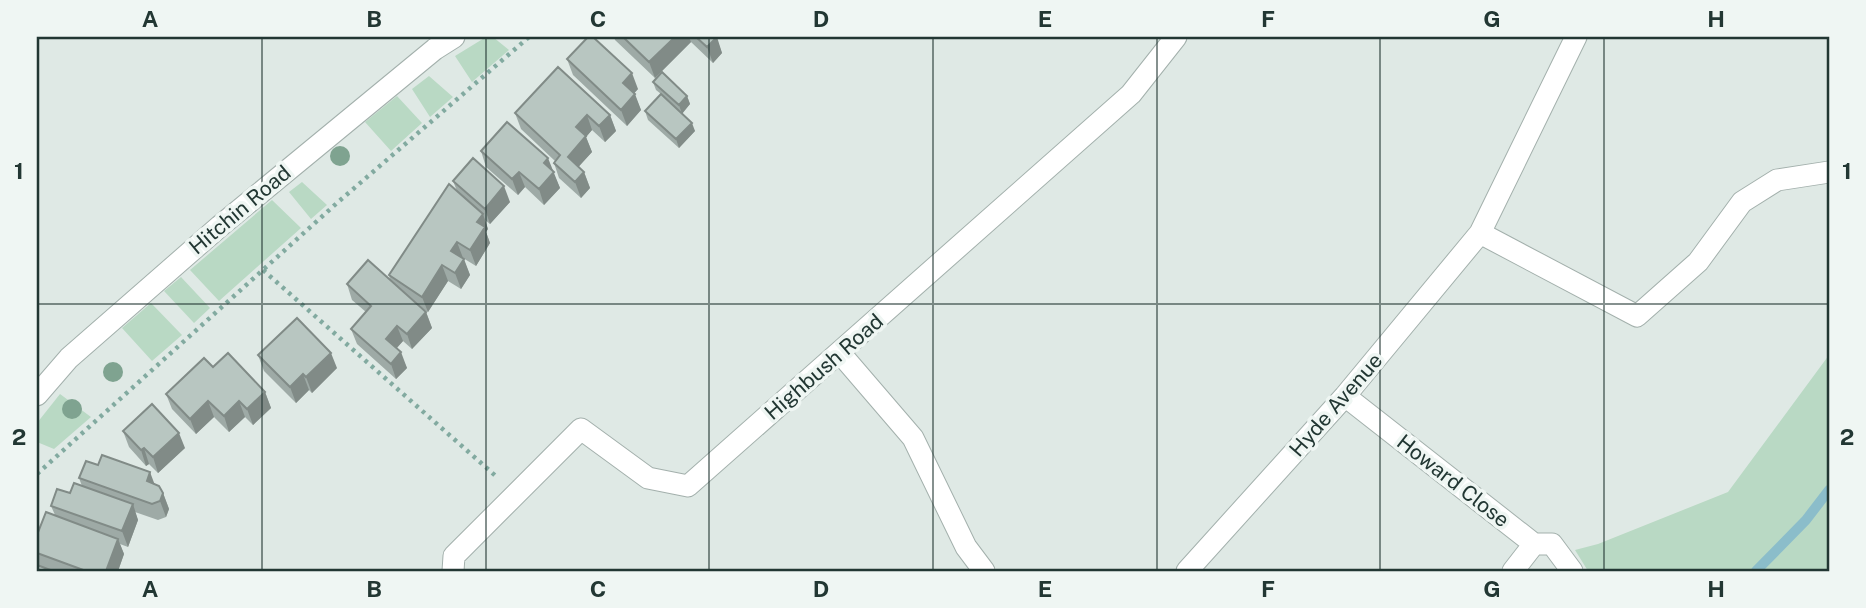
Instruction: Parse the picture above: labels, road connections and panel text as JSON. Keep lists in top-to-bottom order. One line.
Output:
{"streets":{"street":["Hitchin Road","Highbush Road","Hyde Avenue","Howard Close"]},"crossings":[["Hyde Avenue","Howard Close"]],"grid":{"columns":["A","B","C","D","E","F","G","H"],"rows":["1","2"]}}
